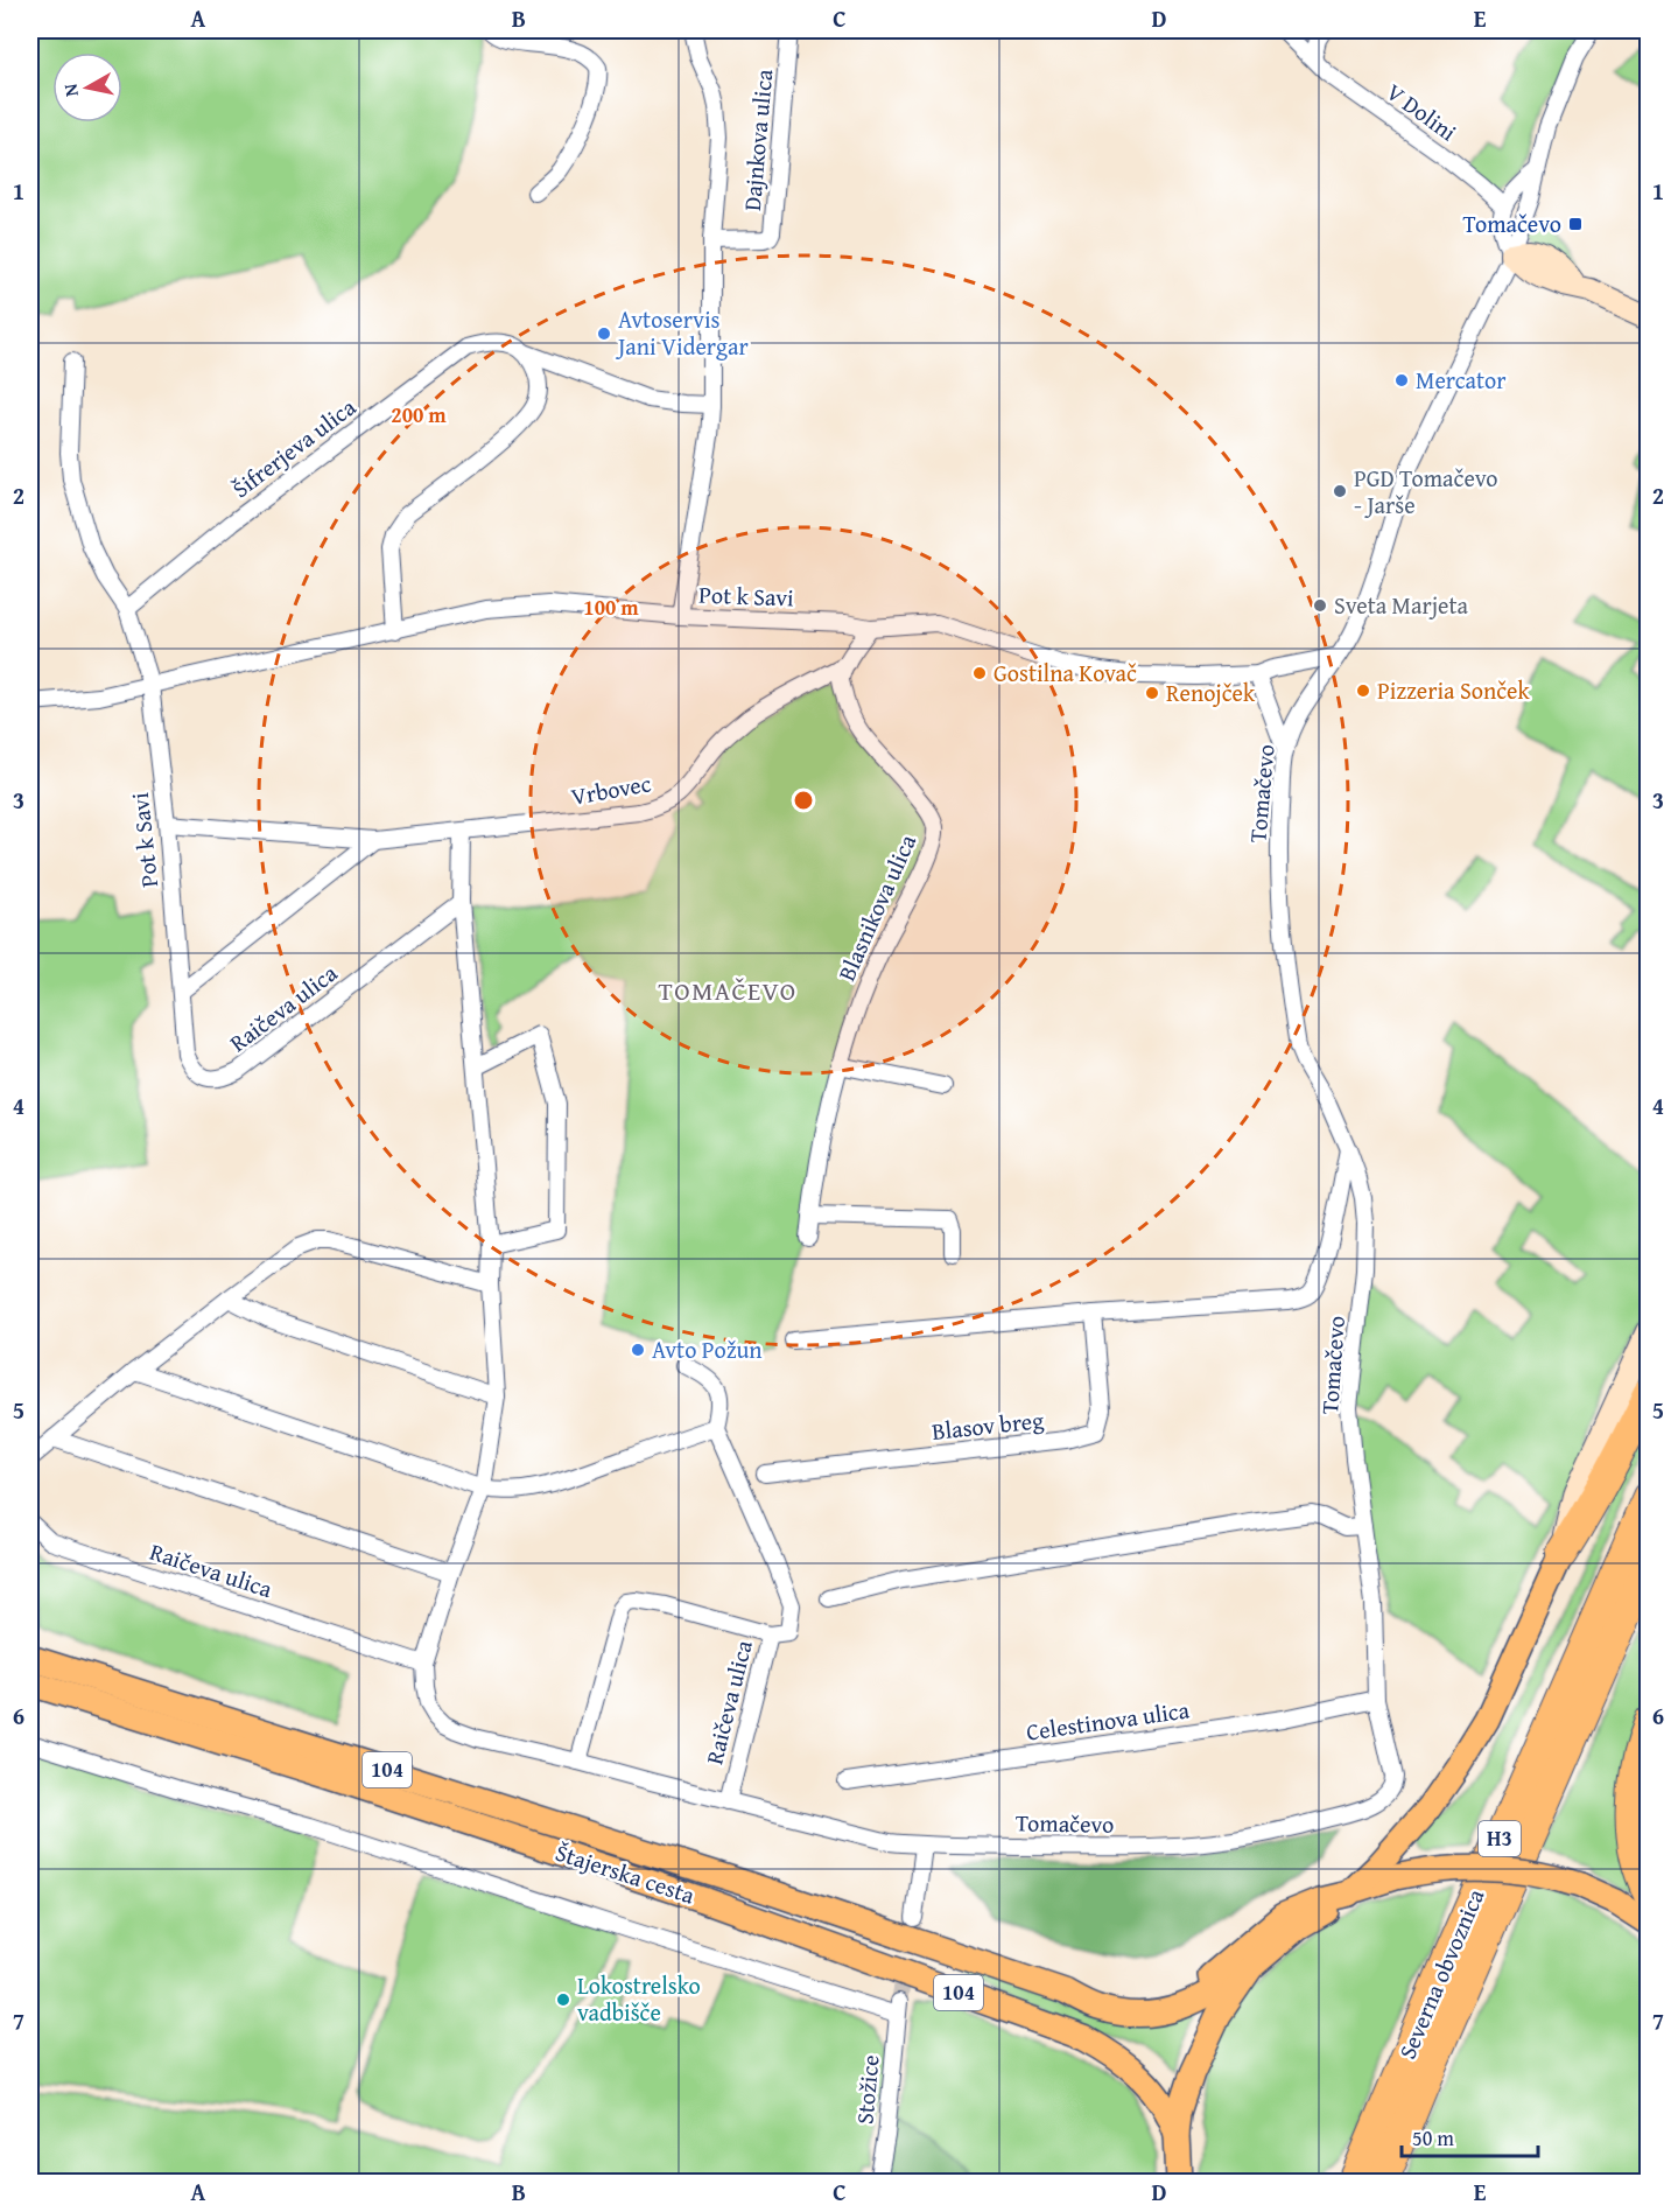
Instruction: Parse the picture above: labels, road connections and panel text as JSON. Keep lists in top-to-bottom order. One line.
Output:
{"streets":{"highway":["H3","Severna obvoznica"],"main road":["104","Štajerska cesta"],"street":["V Dolini","Dajnkova ulica","Šifrerjeva ulica","Pot k Savi","Vrbovec","Tomačevo","Blasnikova ulica","Raičeva ulica","Blasov breg","Celestinova ulica","Stožice"]},"crossings":[["Dajnkova ulica","Pot k Savi"],["Pot k Savi","Vrbovec"],["Pot k Savi","Tomačevo"],["Pot k Savi","Blasnikova ulica"],["Pot k Savi","Raičeva ulica"],["Vrbovec","Blasnikova ulica"],["Vrbovec","Raičeva ulica"],["Tomačevo","Raičeva ulica"],["Tomačevo","Celestinova ulica"]],"districts":["TOMAČEVO"],"places":{"transit":["Tomačevo"],"other":["Avtoservis Jani Vidergar","Mercator","PGD Tomačevo - Jarše","Sveta Marjeta","Gostilna Kovač","Pizzeria Sonček","Renojček","Avto Požun","Lokostrelsko vadbišče"]},"scale_bar":"50 m","north":"left","grid":{"columns":["A","B","C","D","E"],"rows":["1","2","3","4","5","6","7"]},"rings":["200 m","100 m"]}
